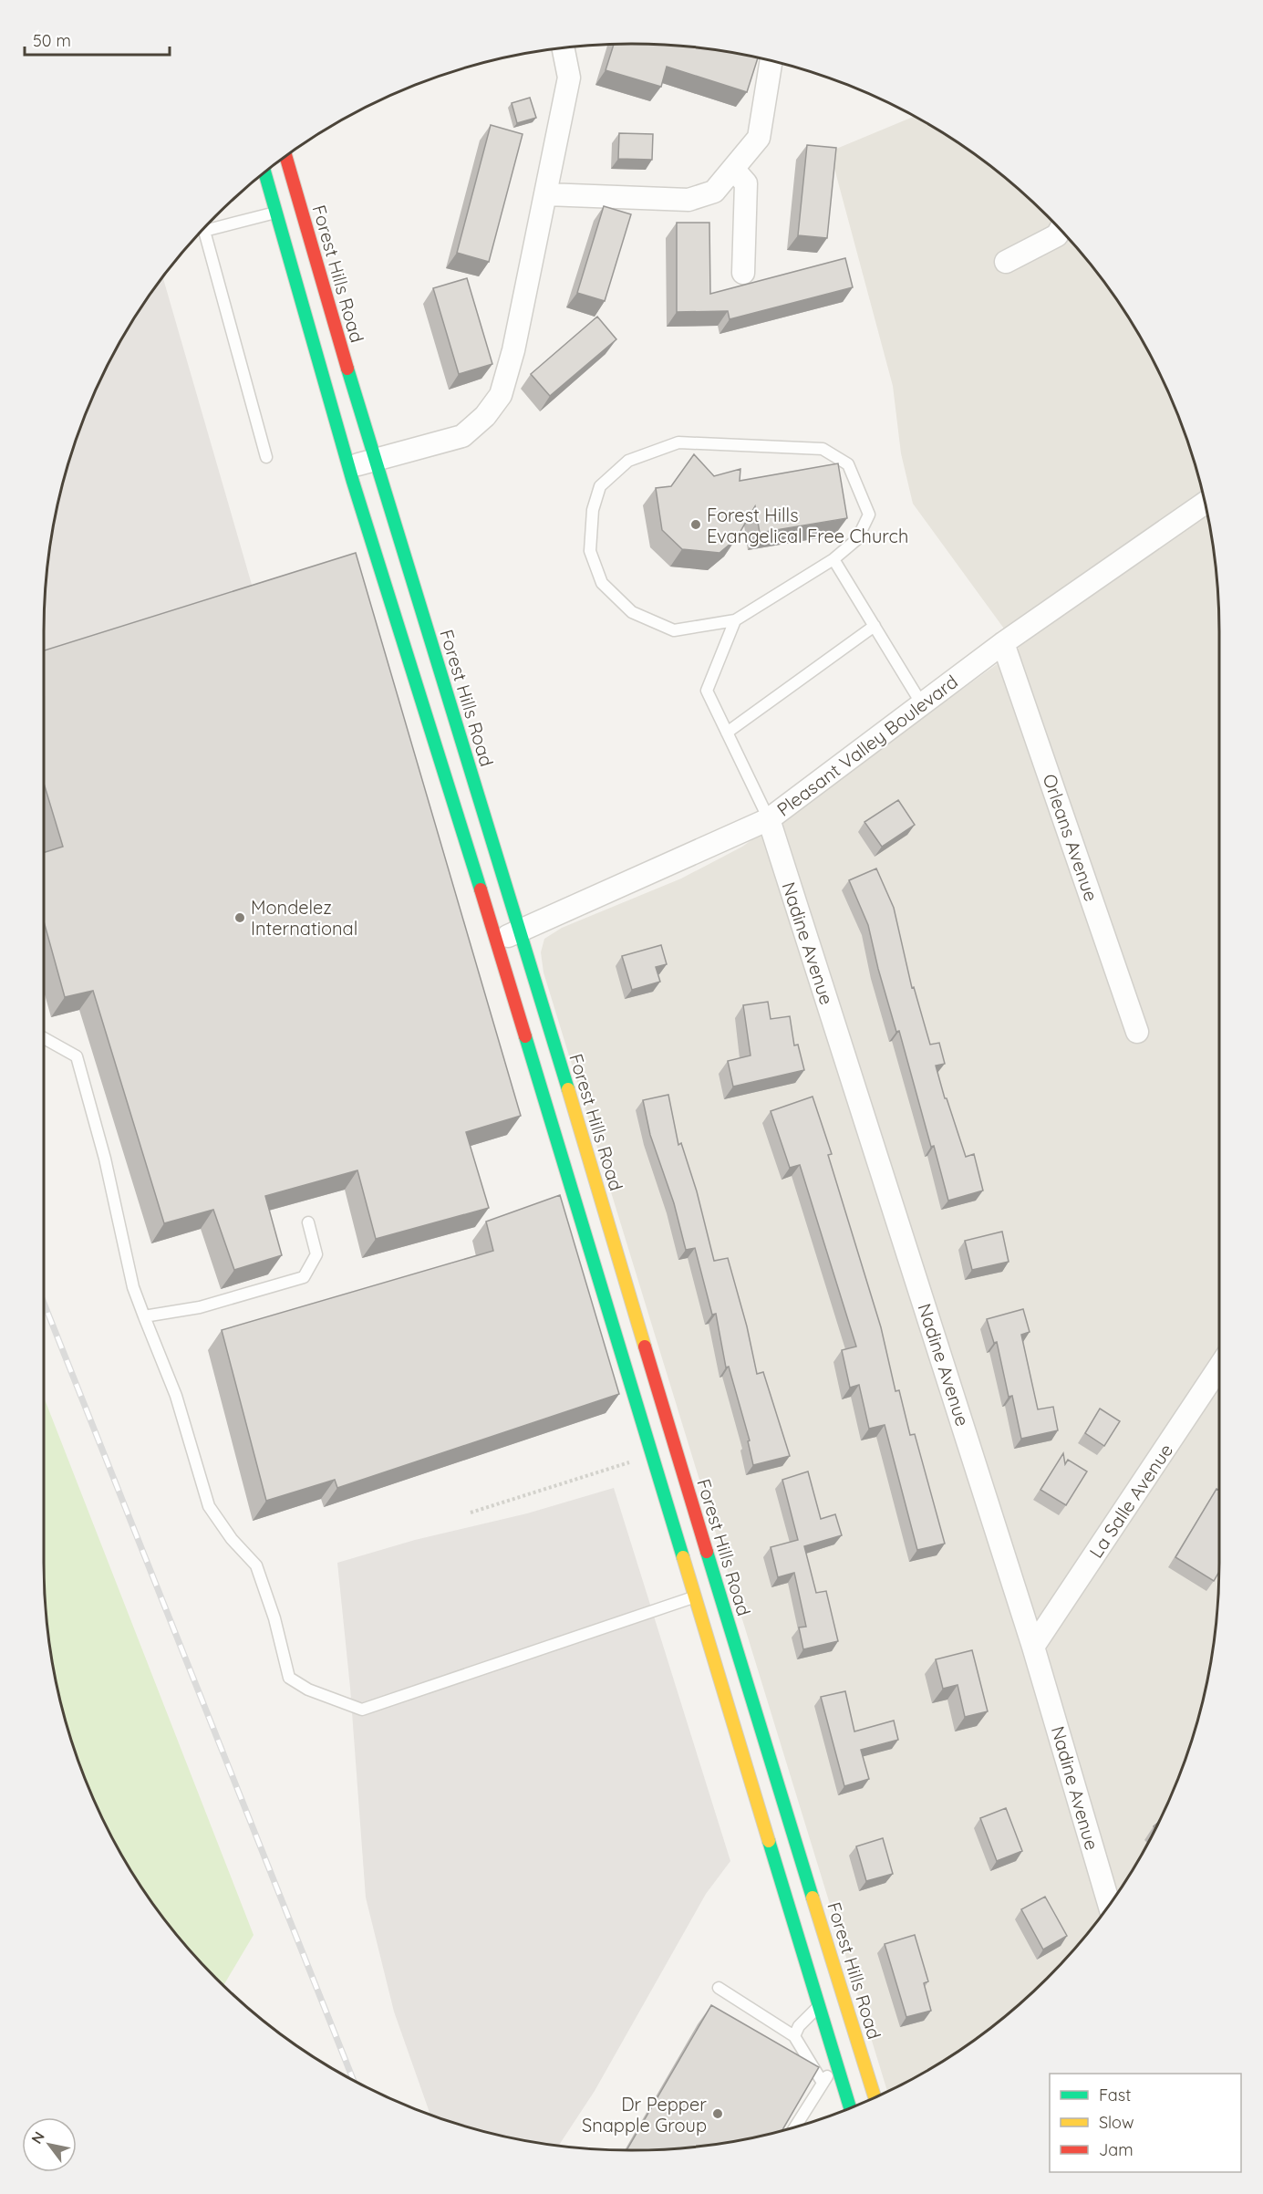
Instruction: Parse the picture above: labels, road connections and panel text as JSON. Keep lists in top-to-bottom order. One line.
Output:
{"streets":{"street":["Forest Hills Road","Pleasant Valley Boulevard","Orleans Avenue","Nadine Avenue","La Salle Avenue"]},"crossings":[["Forest Hills Road","Pleasant Valley Boulevard"],["Pleasant Valley Boulevard","Orleans Avenue"],["Pleasant Valley Boulevard","Nadine Avenue"],["Nadine Avenue","La Salle Avenue"]],"places":["Forest Hills Evangelical Free Church","Mondelez International","Dr Pepper Snapple Group"],"legend":["Fast","Slow","Jam"],"scale_bar":"50 m","north":"top left"}
